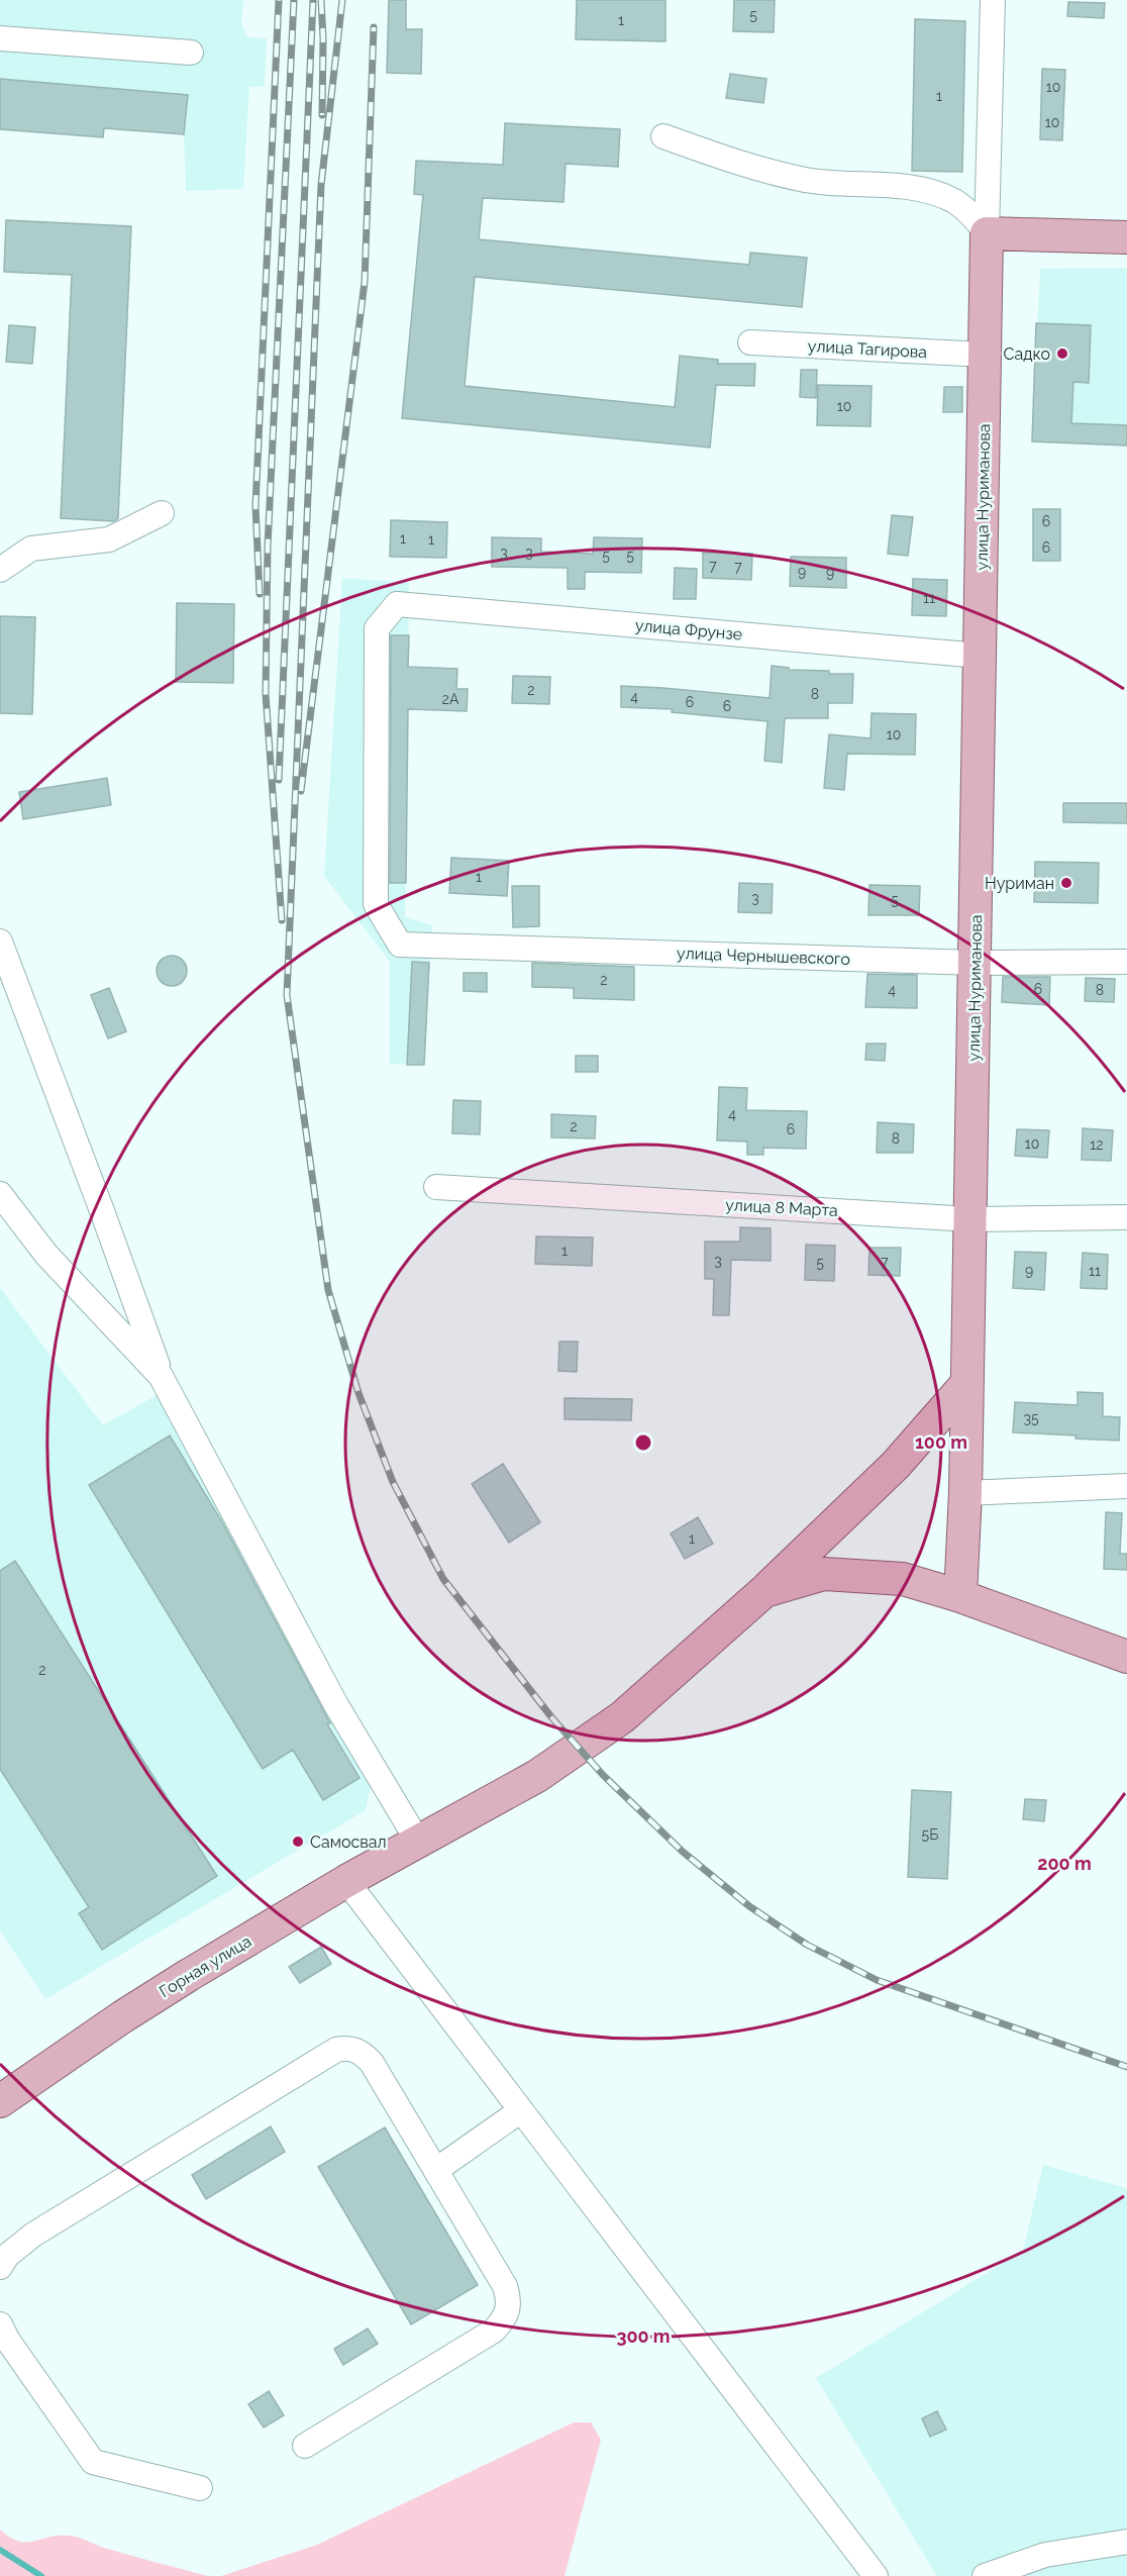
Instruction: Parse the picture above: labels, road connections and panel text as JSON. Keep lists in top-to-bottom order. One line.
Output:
{"streets":{"main road":["улица Нуриманова","Горная улица"],"street":["улица Тагирова","улица Фрунзе","улица Чернышевского","улица 8 Марта"]},"crossings":[["улица Тагирова","улица Нуриманова"],["улица Нуриманова","улица Фрунзе"],["улица Нуриманова","улица Чернышевского"],["улица Нуриманова","улица 8 Марта"],["улица Нуриманова","Горная улица"],["улица Фрунзе","улица Чернышевского"]],"places":["Садко","Нуриман","Самосвал"],"house_numbers":["5","1","10","1","10","10","6","1","1","6","3","3","5","5","7","7","9","9","11","2","8","4","2А","6","6","10","1","3","5","2","6","4","8","4","2","6","8","10","12","1","3","7","5","9","11","35","1","2","5Б"],"rings":["100 m","200 m","300 m"]}
